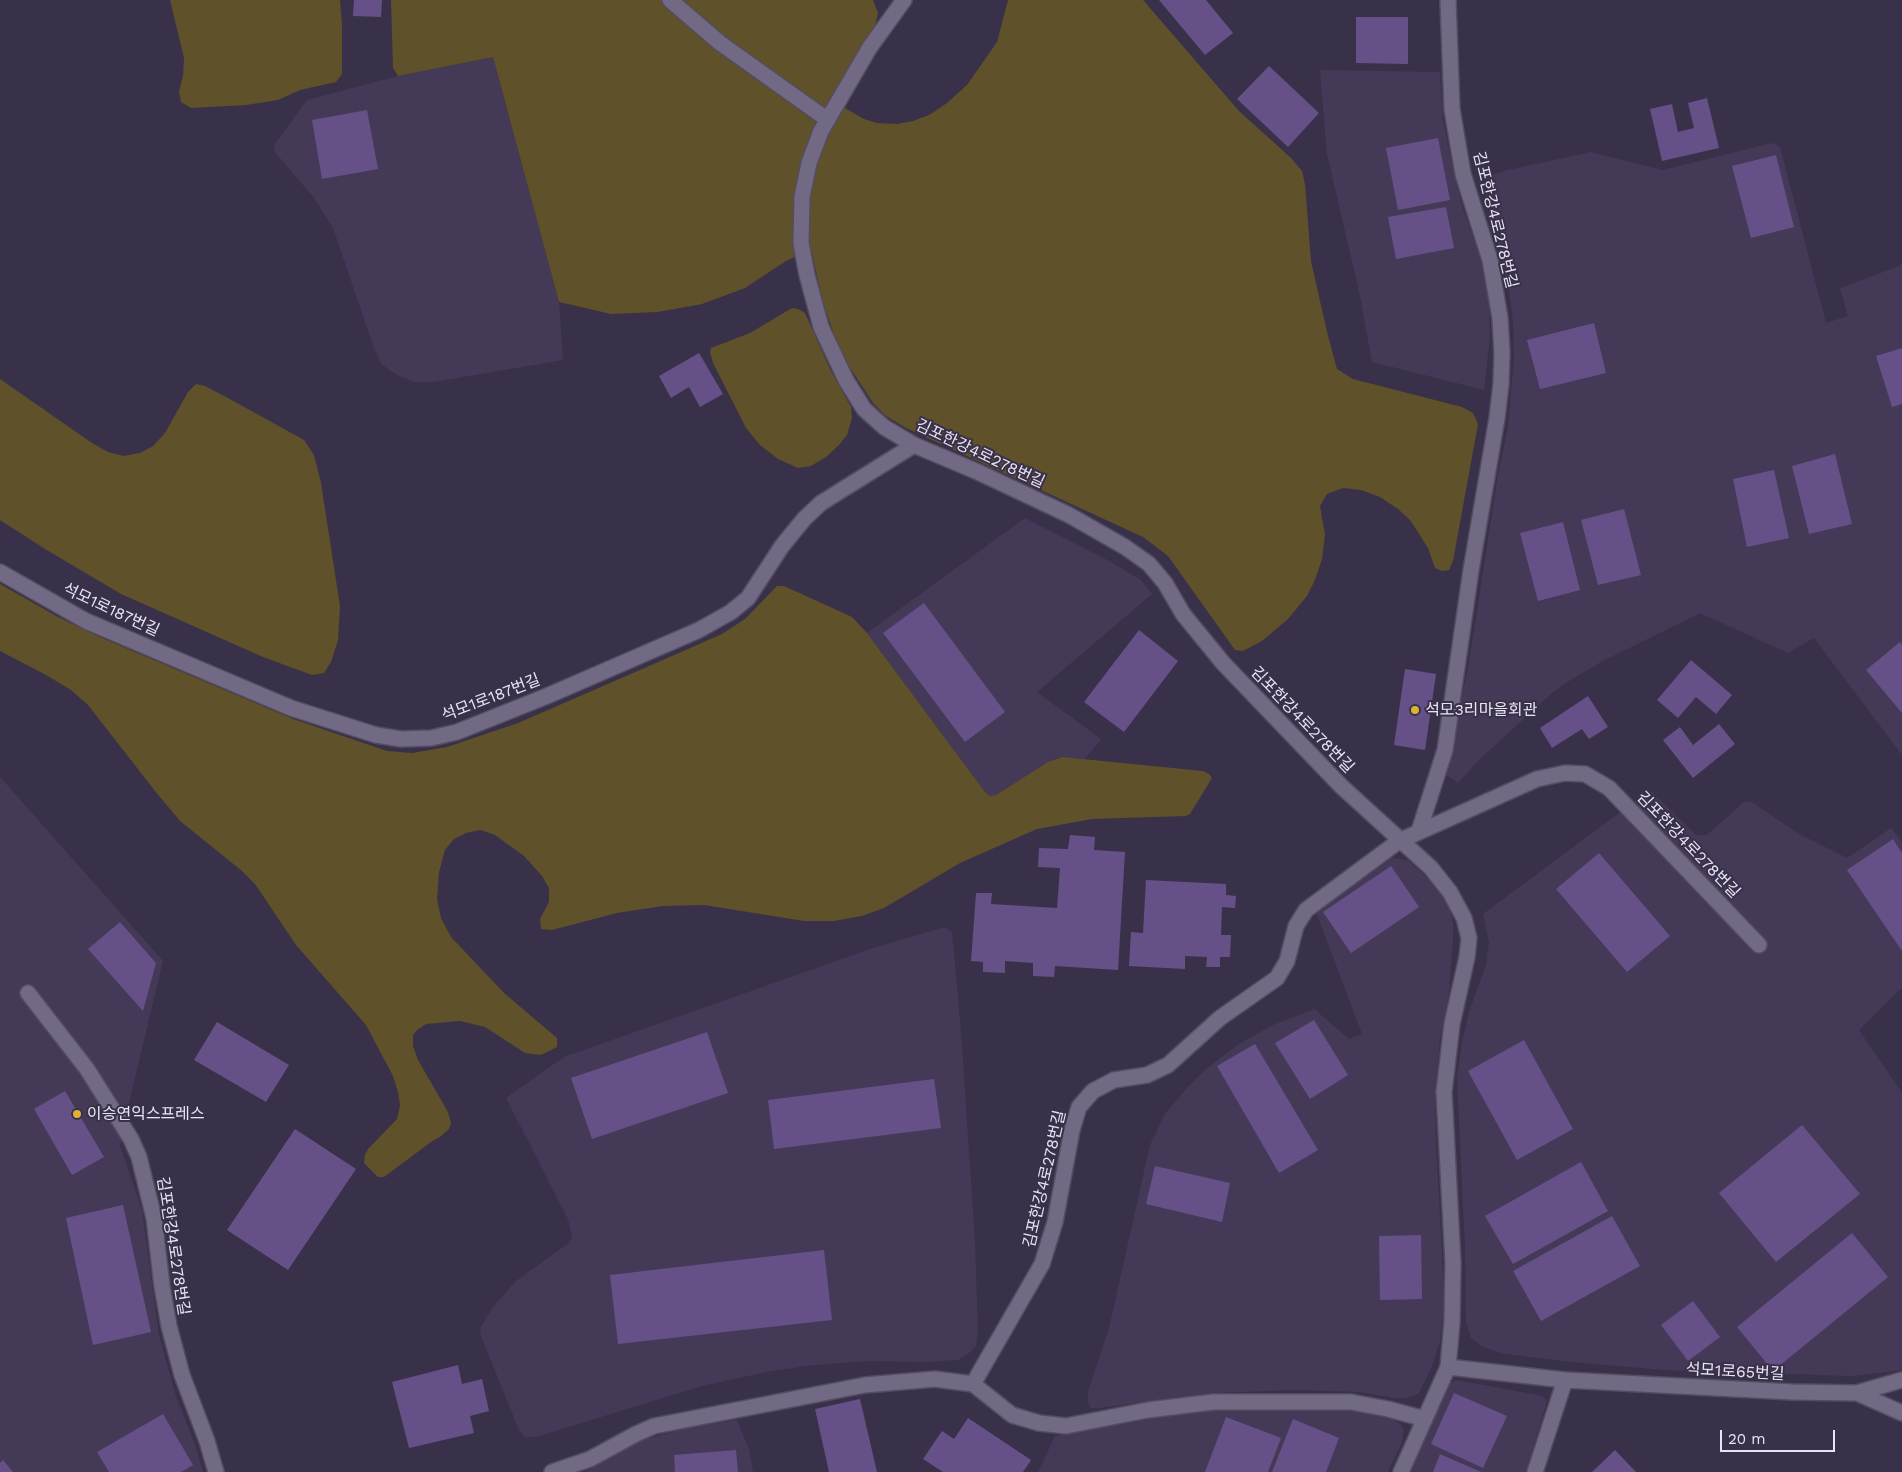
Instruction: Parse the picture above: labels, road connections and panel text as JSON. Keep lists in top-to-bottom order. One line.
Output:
{"streets":{"lane":["김포한강4로278번길","석모1로187번길","석모1로65번길"]},"crossings":[["김포한강4로278번길","석모1로187번길"],["김포한강4로278번길","석모1로65번길"]],"places":["석모3리마을회관","이승연익스프레스"],"scale_bar":"20 m"}
